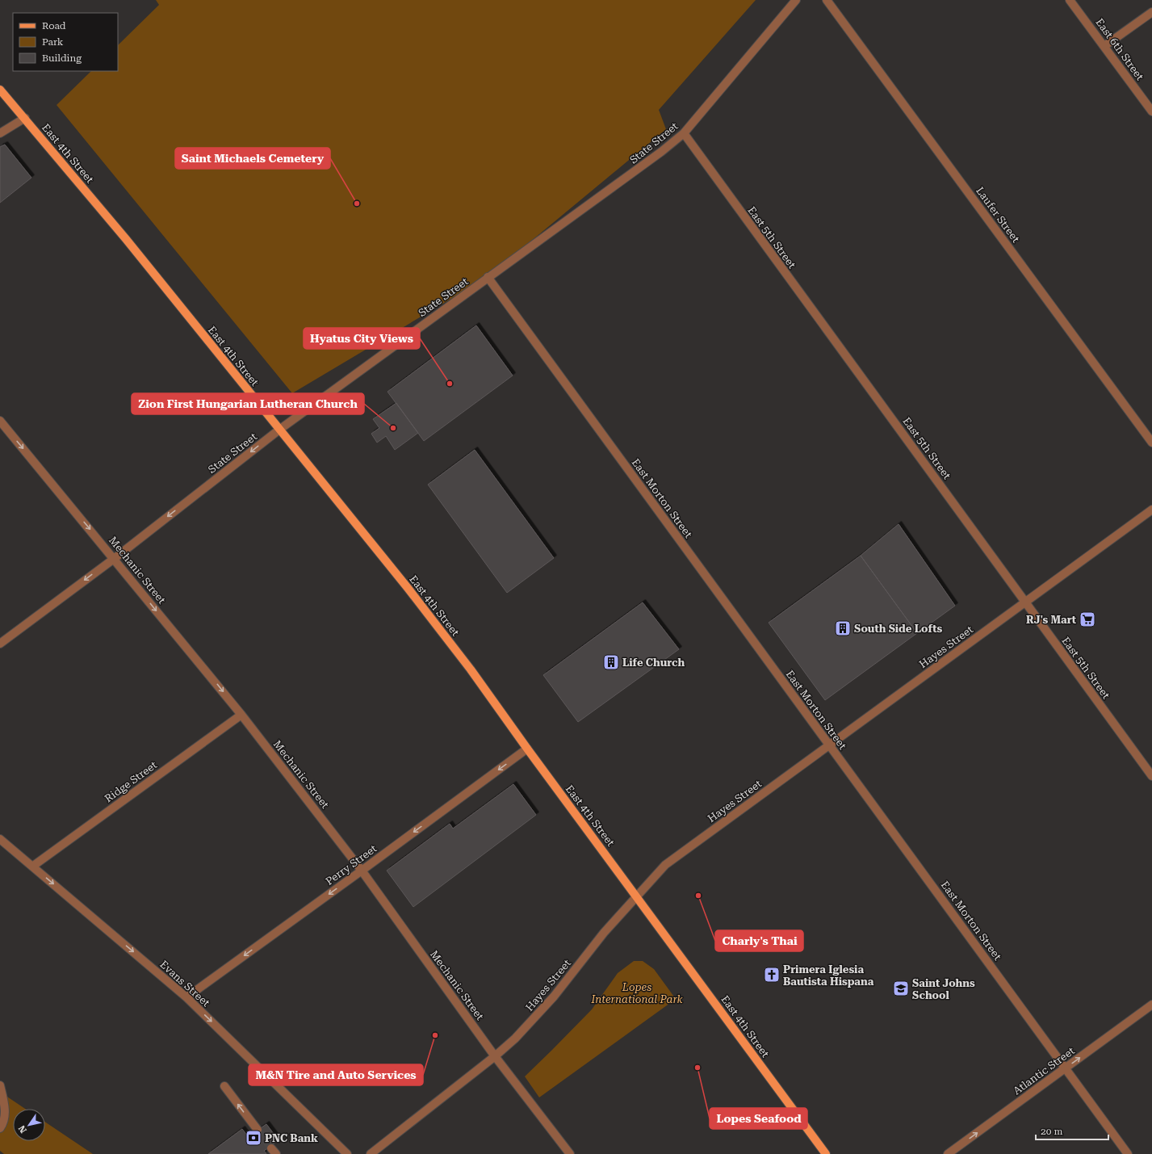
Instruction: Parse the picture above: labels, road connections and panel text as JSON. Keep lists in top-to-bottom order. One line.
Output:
{"streets":{"main road":["East 4th Street"],"street":["East 6th Street","State Street","Laufer Street","East 5th Street","East Morton Street","Mechanic Street","Hayes Street","Ridge Street","Perry Street","Evans Street","Atlantic Street"]},"crossings":[["State Street","East 4th Street"],["State Street","East 5th Street"],["State Street","East Morton Street"],["State Street","Mechanic Street"],["East 4th Street","Hayes Street"],["East 4th Street","Perry Street"],["East 5th Street","Hayes Street"],["East Morton Street","Hayes Street"],["East Morton Street","Atlantic Street"],["Mechanic Street","Hayes Street"],["Mechanic Street","Ridge Street"],["Mechanic Street","Perry Street"],["Ridge Street","Evans Street"],["Perry Street","Evans Street"]],"one_way":["Mechanic Street","Perry Street","Evans Street","Atlantic Street"],"parks":["Lopes International Park"],"places":{"other":["Saint Michaels Cemetery","Hyatus City Views","Zion First Hungarian Lutheran Church","Charly's Thai","M&N Tire and Auto Services","Lopes Seafood"],"supermarket":["RJ's Mart"],"building":["South Side Lofts","Life Church"],"church":["Primera Iglesia Bautista Hispana"],"school or university":["Saint Johns School"],"bank":["PNC Bank"]},"legend":["Road","Park","Building"],"scale_bar":"20 m","north":"bottom left"}
